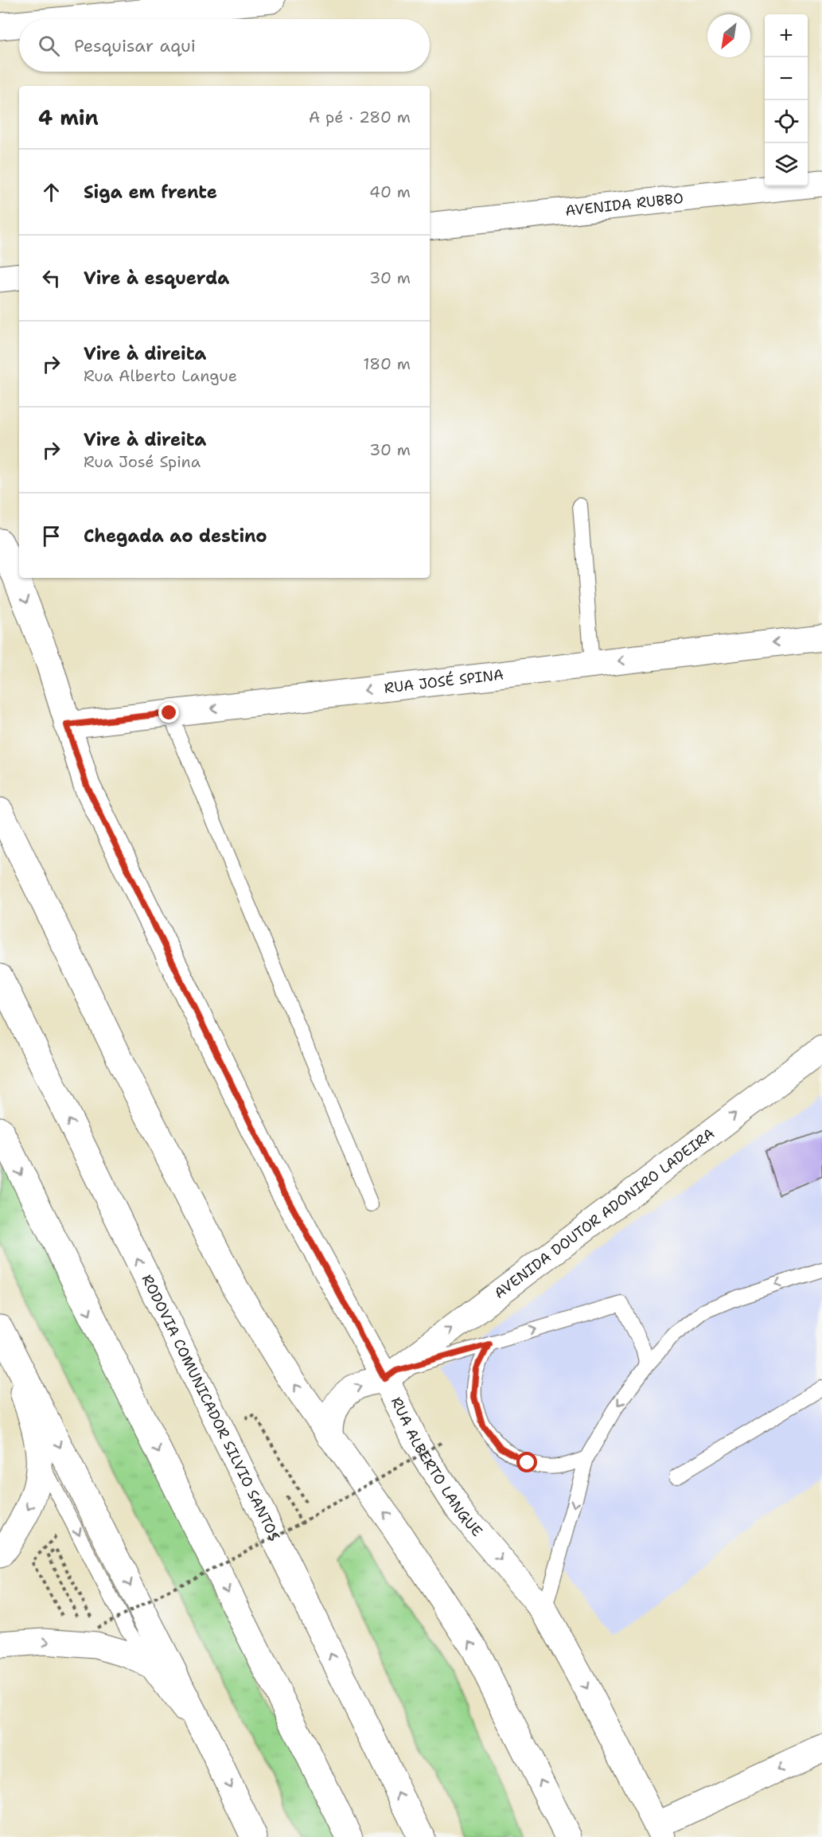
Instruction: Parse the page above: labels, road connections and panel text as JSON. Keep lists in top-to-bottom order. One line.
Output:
{"streets":{"main road":["AVENIDA RUBBO","RUA JOSÉ SPINA","AVENIDA DOUTOR ADONIRO LADEIRA","RODOVIA COMUNICADOR SILVIO SANTOS","RUA ALBERTO LANGUE"]},"crossings":[["RUA JOSÉ SPINA","RUA ALBERTO LANGUE"],["AVENIDA DOUTOR ADONIRO LADEIRA","RUA ALBERTO LANGUE"]],"one_way":["RUA JOSÉ SPINA","AVENIDA DOUTOR ADONIRO LADEIRA"],"north":"bottom left","page":{"map_buttons":["+","−"],"search":"Pesquisar aqui","heading":["4 min","A pé · 280 m"],"list":[["Siga em frente","40 m"],["Vire à esquerda","30 m"],["Vire à direita","Rua Alberto Langue","180 m"],["Vire à direita","Rua José Spina","30 m"],"Chegada ao destino"]}}
